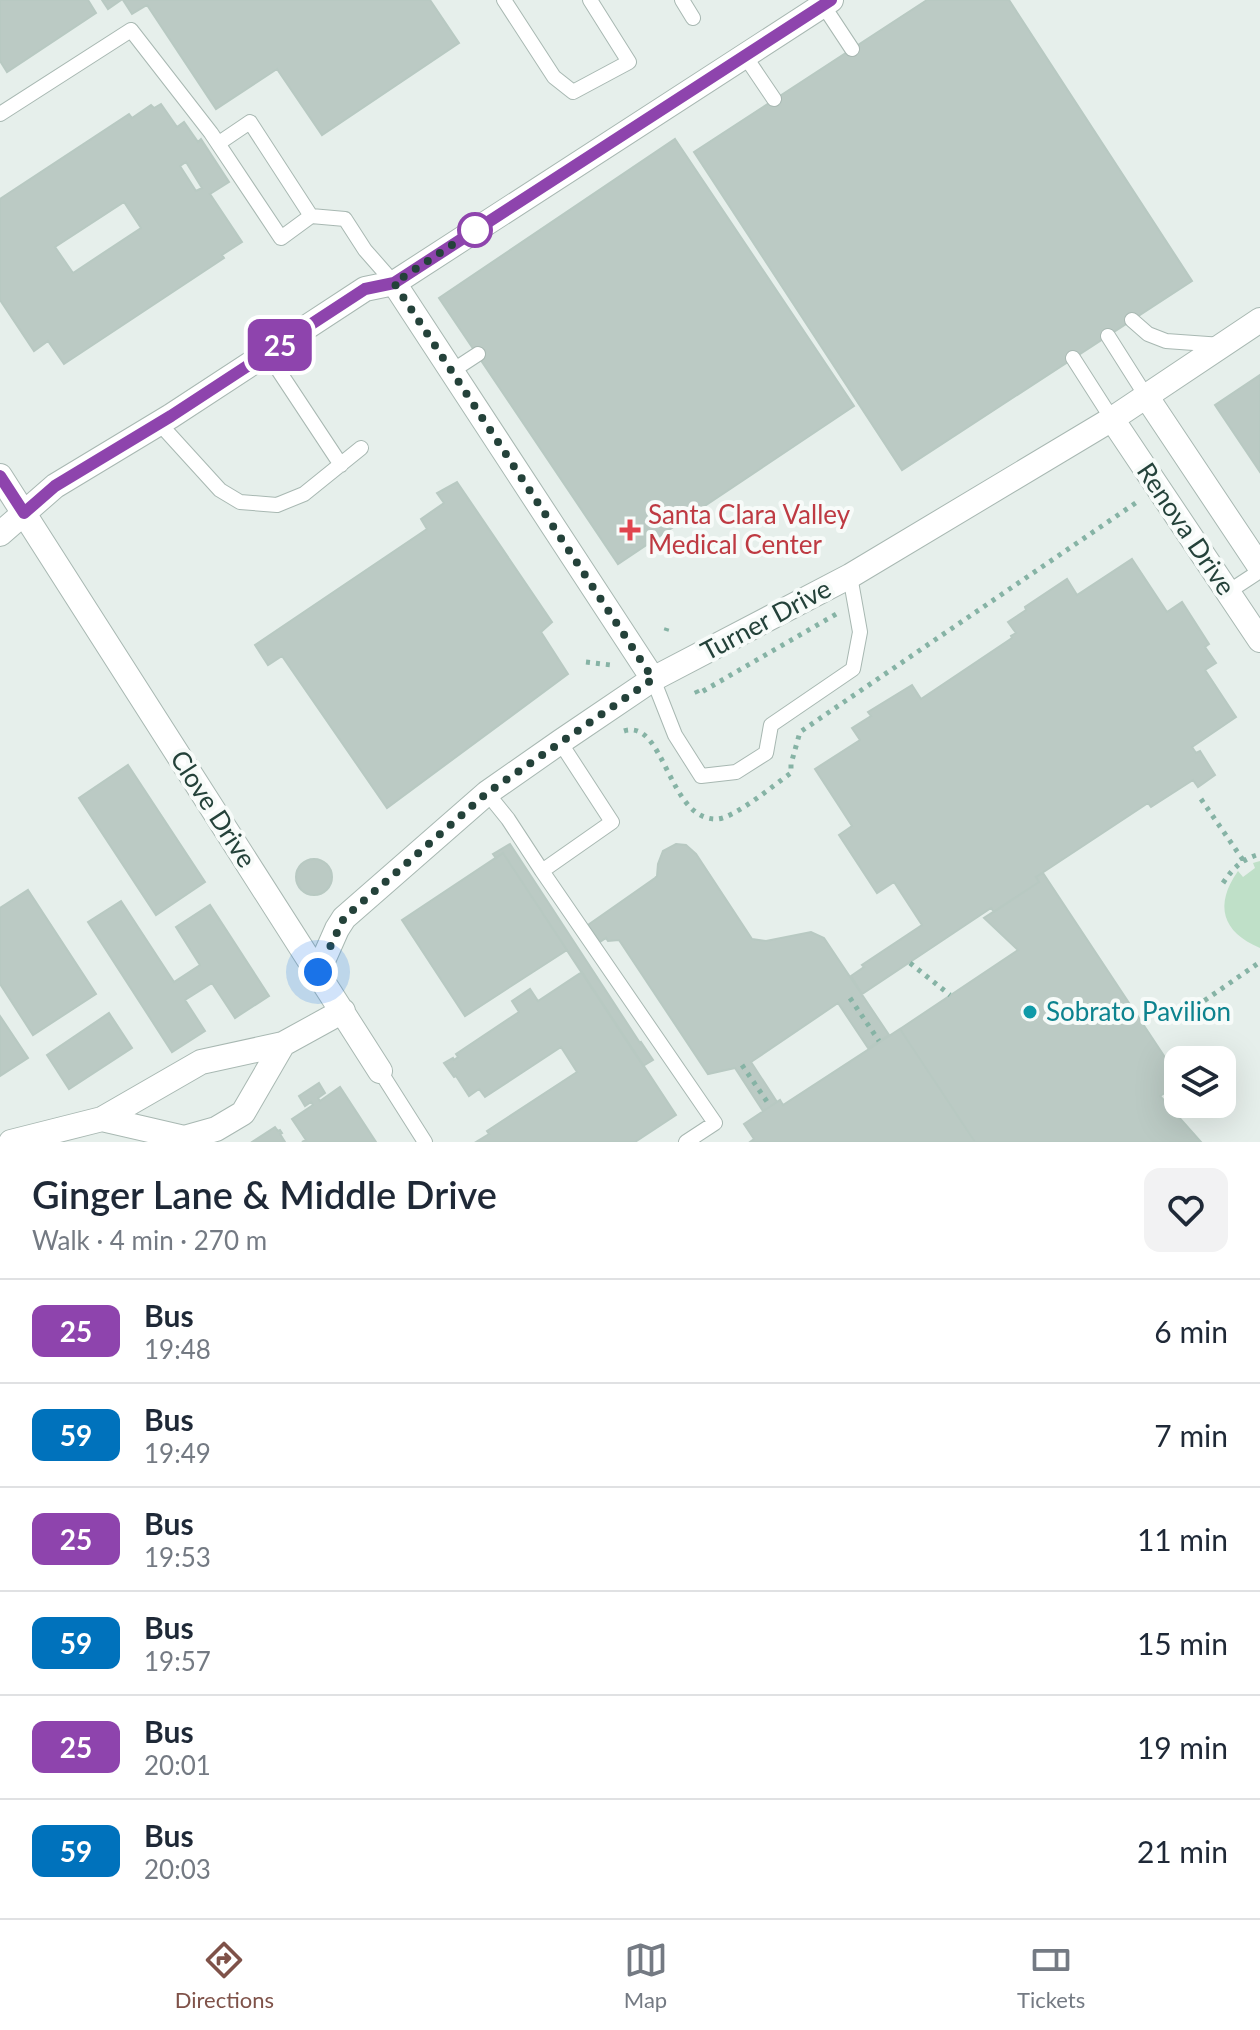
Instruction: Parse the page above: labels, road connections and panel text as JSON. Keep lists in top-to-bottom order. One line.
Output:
{"streets":{"street":["Renova Drive","Turner Drive","Clove Drive"]},"crossings":[["Renova Drive","Turner Drive"],["Turner Drive","Clove Drive"]],"places":{"health":["Santa Clara Valley Medical Center"],"other":["Sobrato Pavilion"]},"lines":["bus line 25"],"page":{"on_map":"25","heading":["Ginger Lane & Middle Drive","Walk · 4 min · 270 m"],"list":[{"mark":"25","name":"Bus","note":"19:48","value":"6 min"},{"mark":"59","name":"Bus","note":"19:49","value":"7 min"},{"mark":"25","name":"Bus","note":"19:53","value":"11 min"},{"mark":"59","name":"Bus","note":"19:57","value":"15 min"},{"mark":"25","name":"Bus","note":"20:01","value":"19 min"},{"mark":"59","name":"Bus","note":"20:03","value":"21 min"}],"tabs":["Directions","Map","Tickets"]}}
